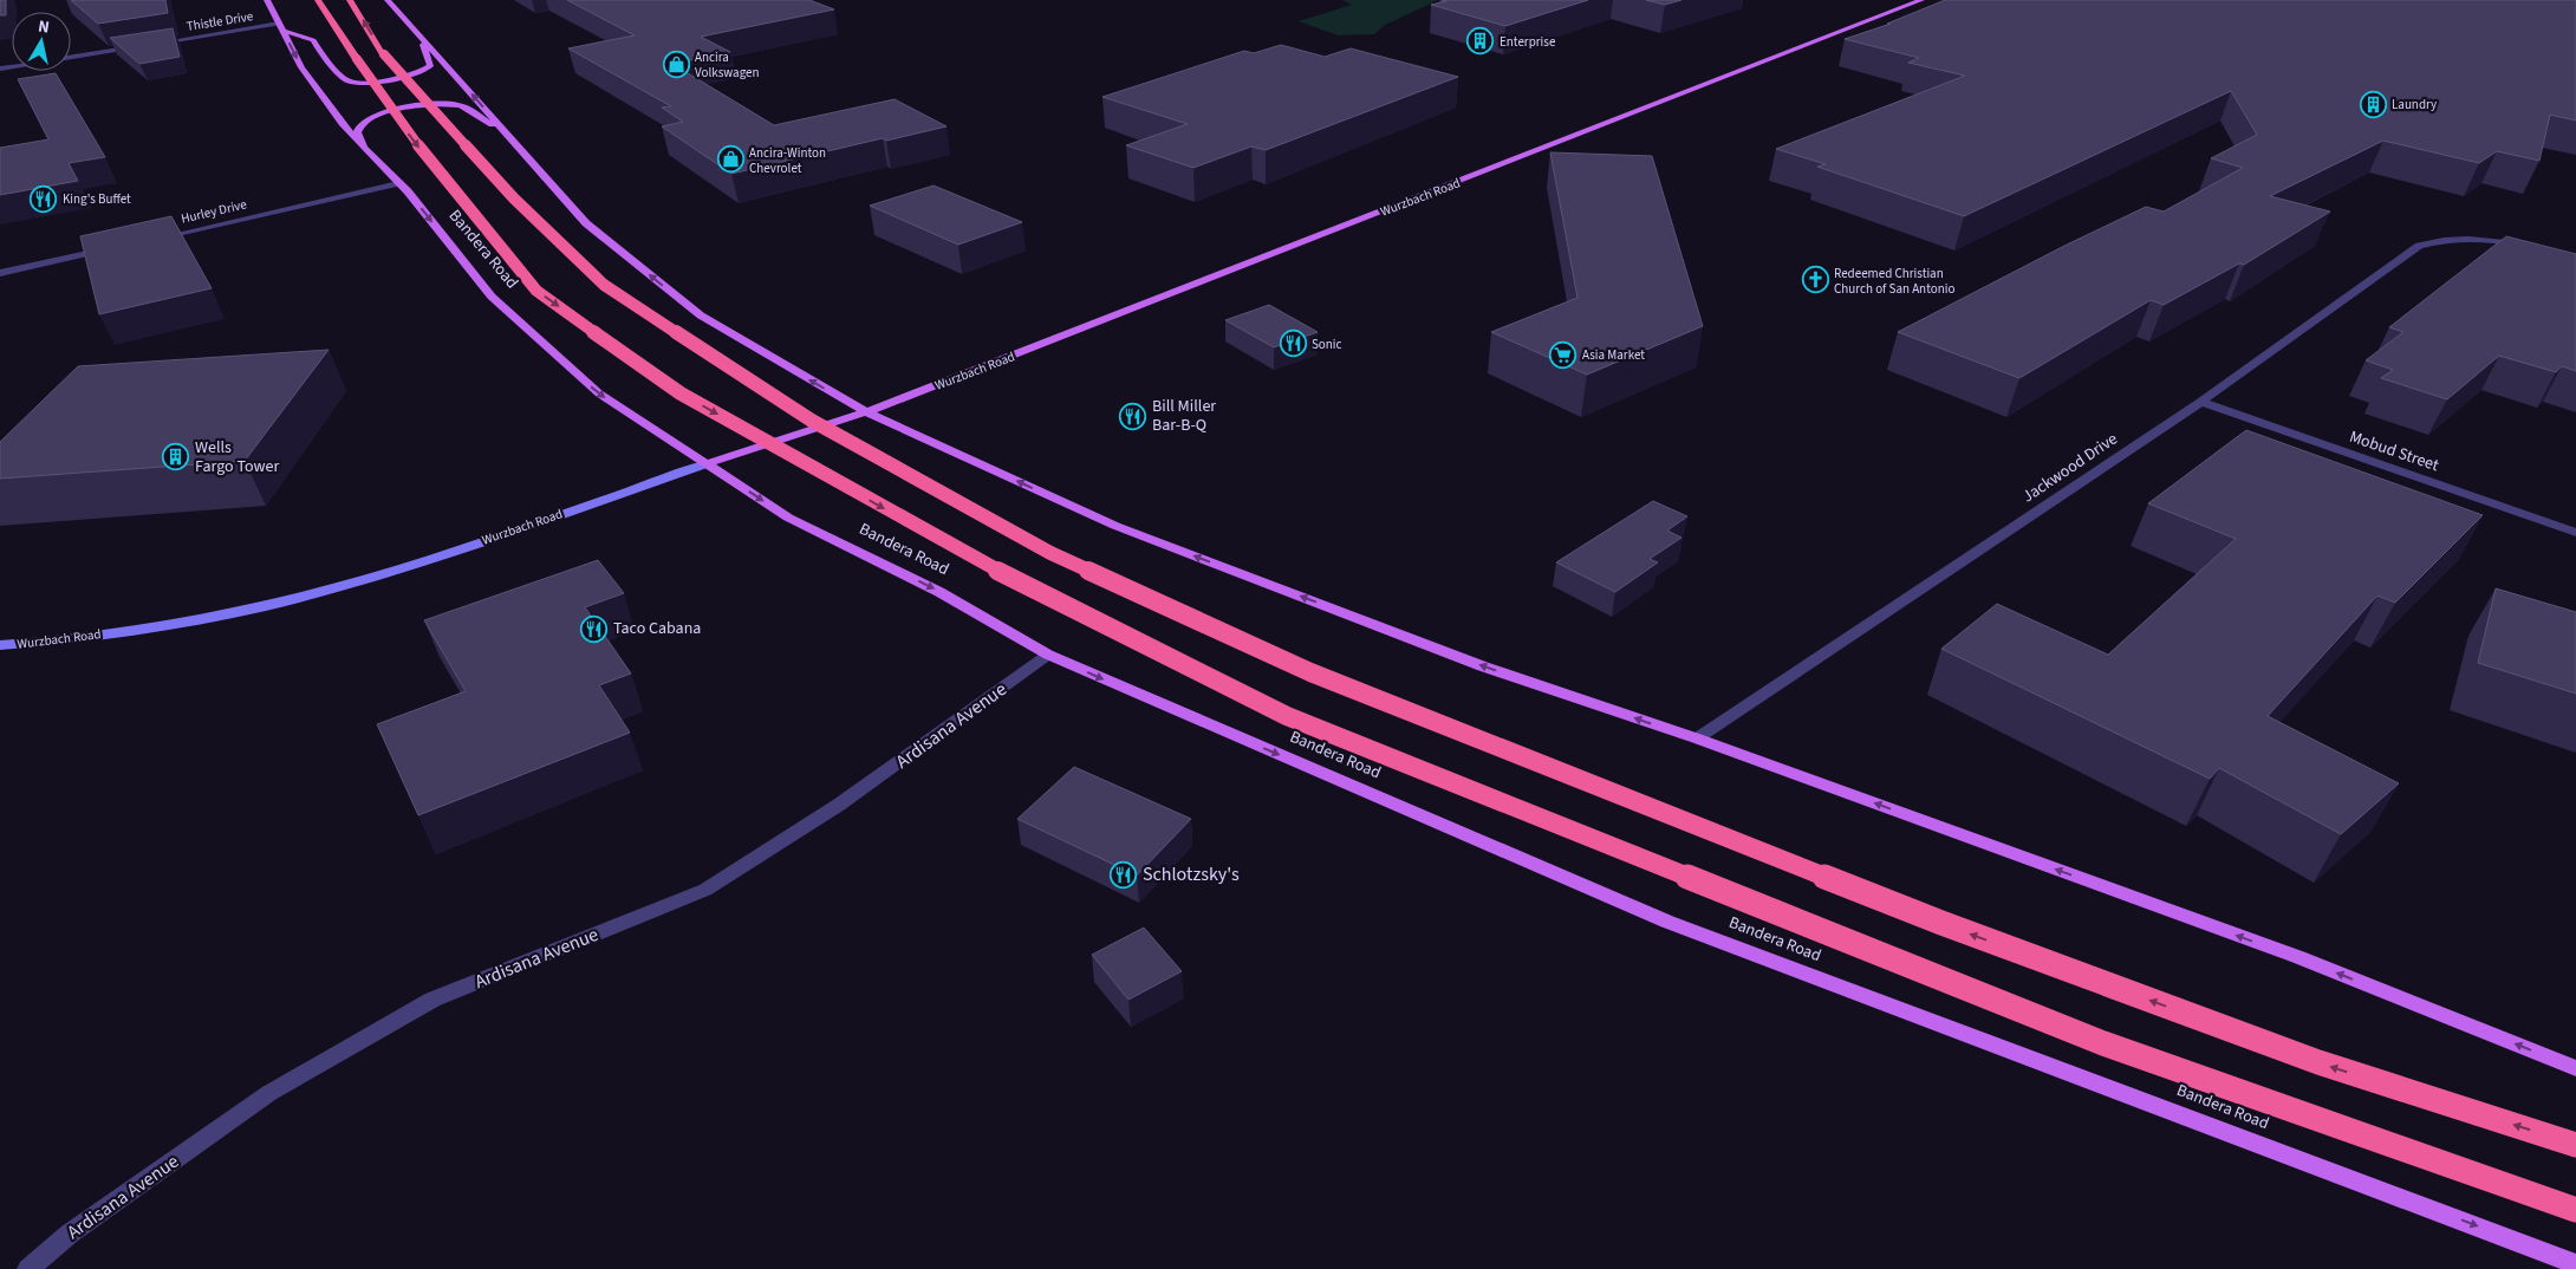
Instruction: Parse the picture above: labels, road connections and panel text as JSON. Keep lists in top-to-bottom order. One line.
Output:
{"streets":{"main road":["Wurzbach Road","Bandera Road"],"street":["Thistle Drive","Hurley Drive","Mobud Street","Jackwood Drive","Ardisana Avenue"]},"crossings":[["Thistle Drive","Bandera Road"],["Wurzbach Road","Bandera Road"],["Hurley Drive","Bandera Road"],["Bandera Road","Ardisana Avenue"],["Mobud Street","Jackwood Drive"]],"one_way":["Bandera Road"],"places":{"building":["Enterprise","Laundry","Wells Fargo Tower"],"shop":["Ancira Volkswagen","Ancira-Winton Chevrolet"],"restaurant":["King's Buffet","Sonic","Bill Miller Bar-B-Q","Taco Cabana","Schlotzsky's"],"church":["Redeemed Christian Church of San Antonio"],"supermarket":["Asia Market"]},"north":"top"}
